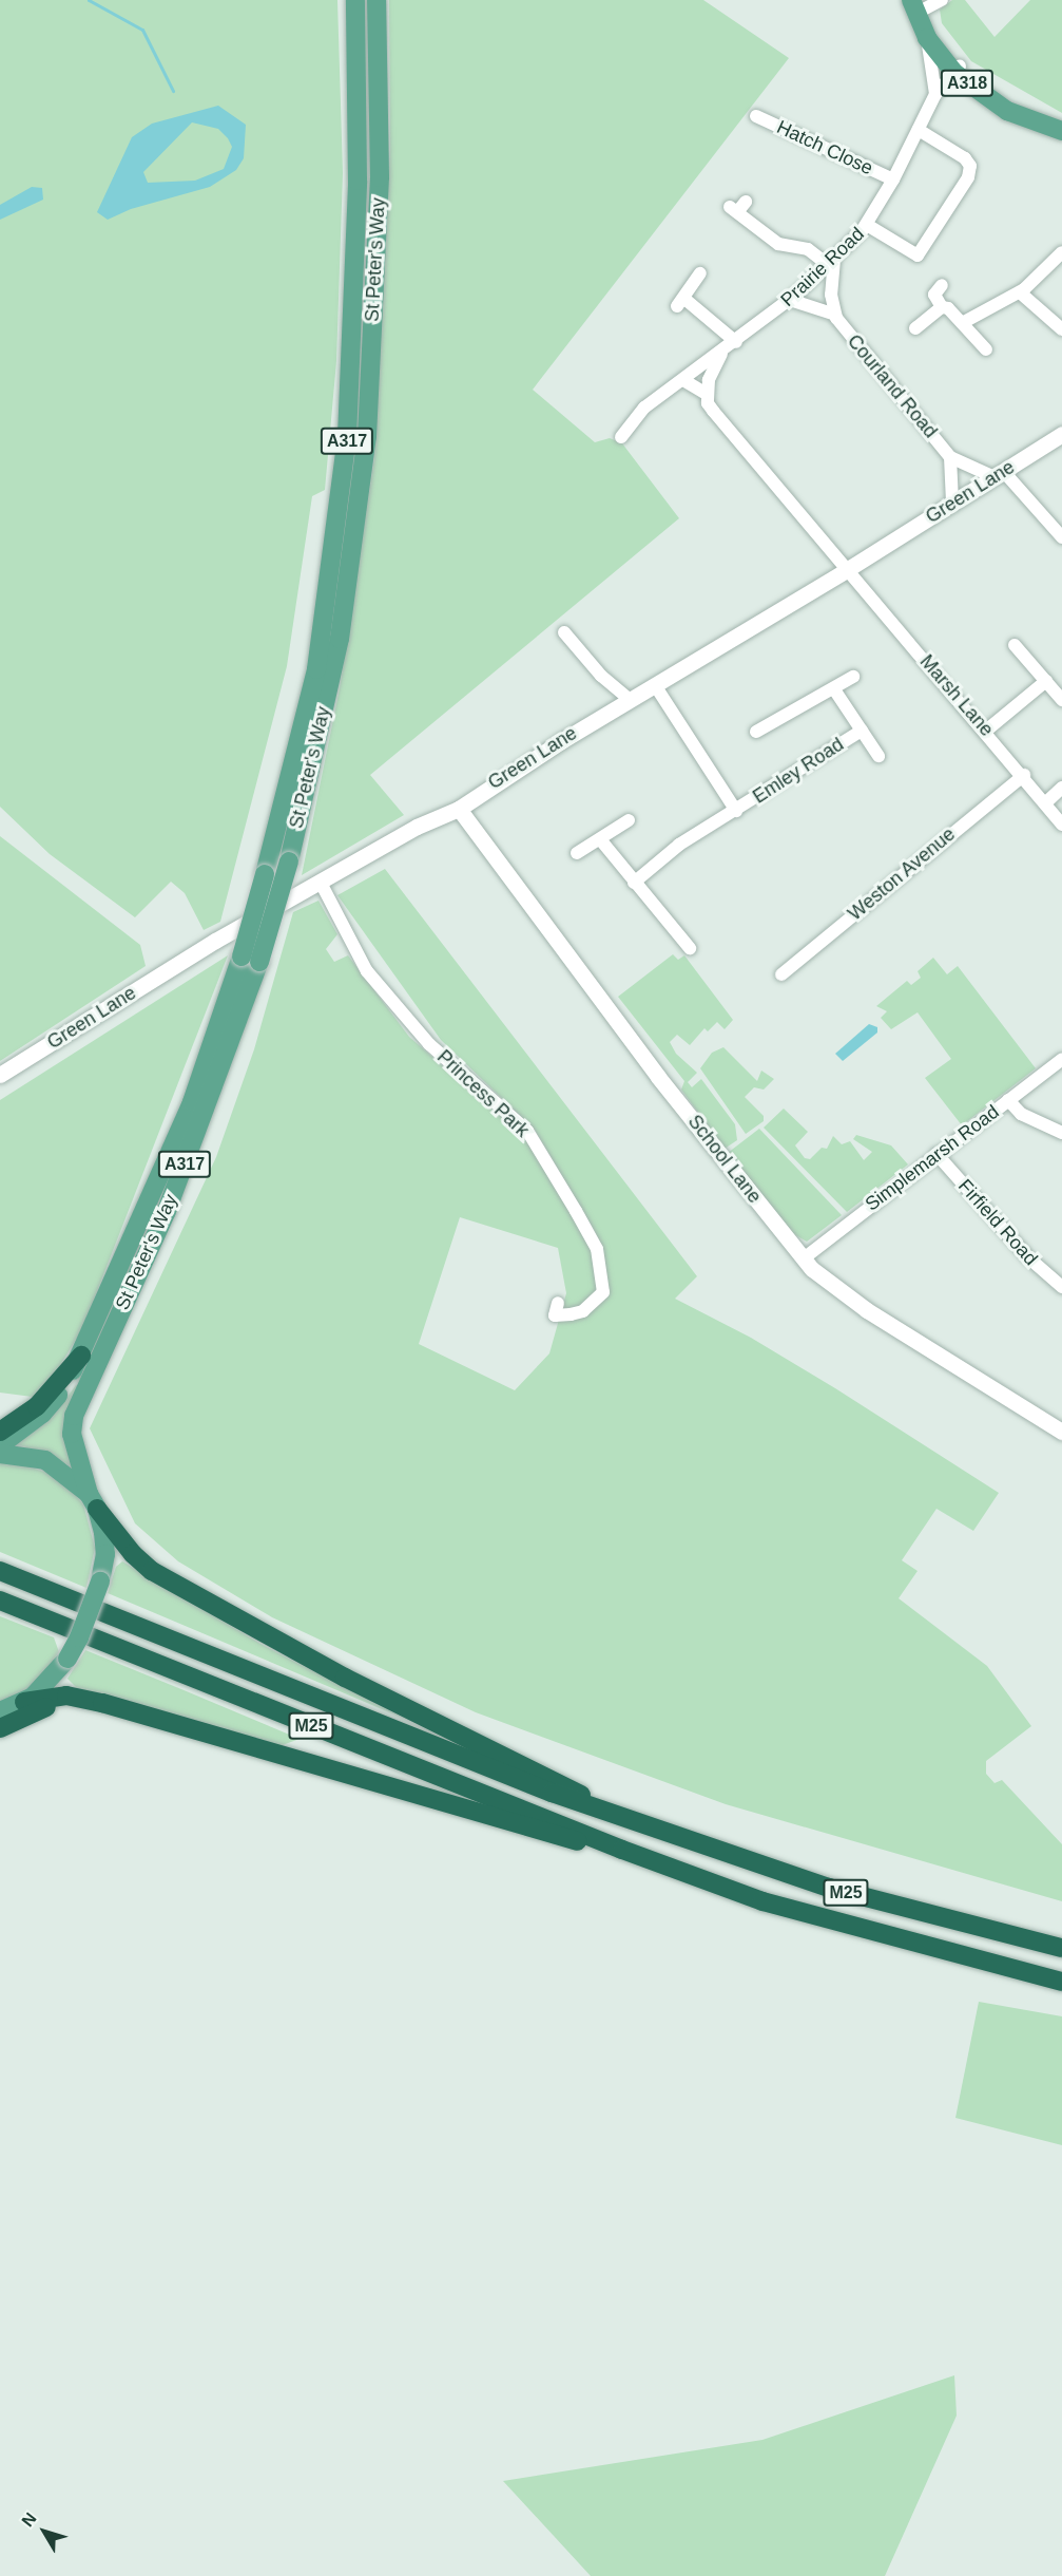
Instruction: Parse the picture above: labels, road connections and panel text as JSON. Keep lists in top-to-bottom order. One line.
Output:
{"streets":{"highway":["M25"],"main road":["A318","St Peter's Way","A317"],"street":["Hatch Close","Prairie Road","Courland Road","Green Lane","Marsh Lane","Emley Road","Weston Avenue","Princess Park","Simplemarsh Road","School Lane","Firfield Road"]},"crossings":[["A318","Prairie Road"],["Hatch Close","Prairie Road"],["St Peter's Way","M25"],["Prairie Road","Courland Road"],["Courland Road","Green Lane"],["Green Lane","Marsh Lane"],["Green Lane","Emley Road"],["Green Lane","Princess Park"],["Green Lane","School Lane"],["Marsh Lane","Weston Avenue"],["Simplemarsh Road","School Lane"],["Simplemarsh Road","Firfield Road"]],"north":"top left"}
